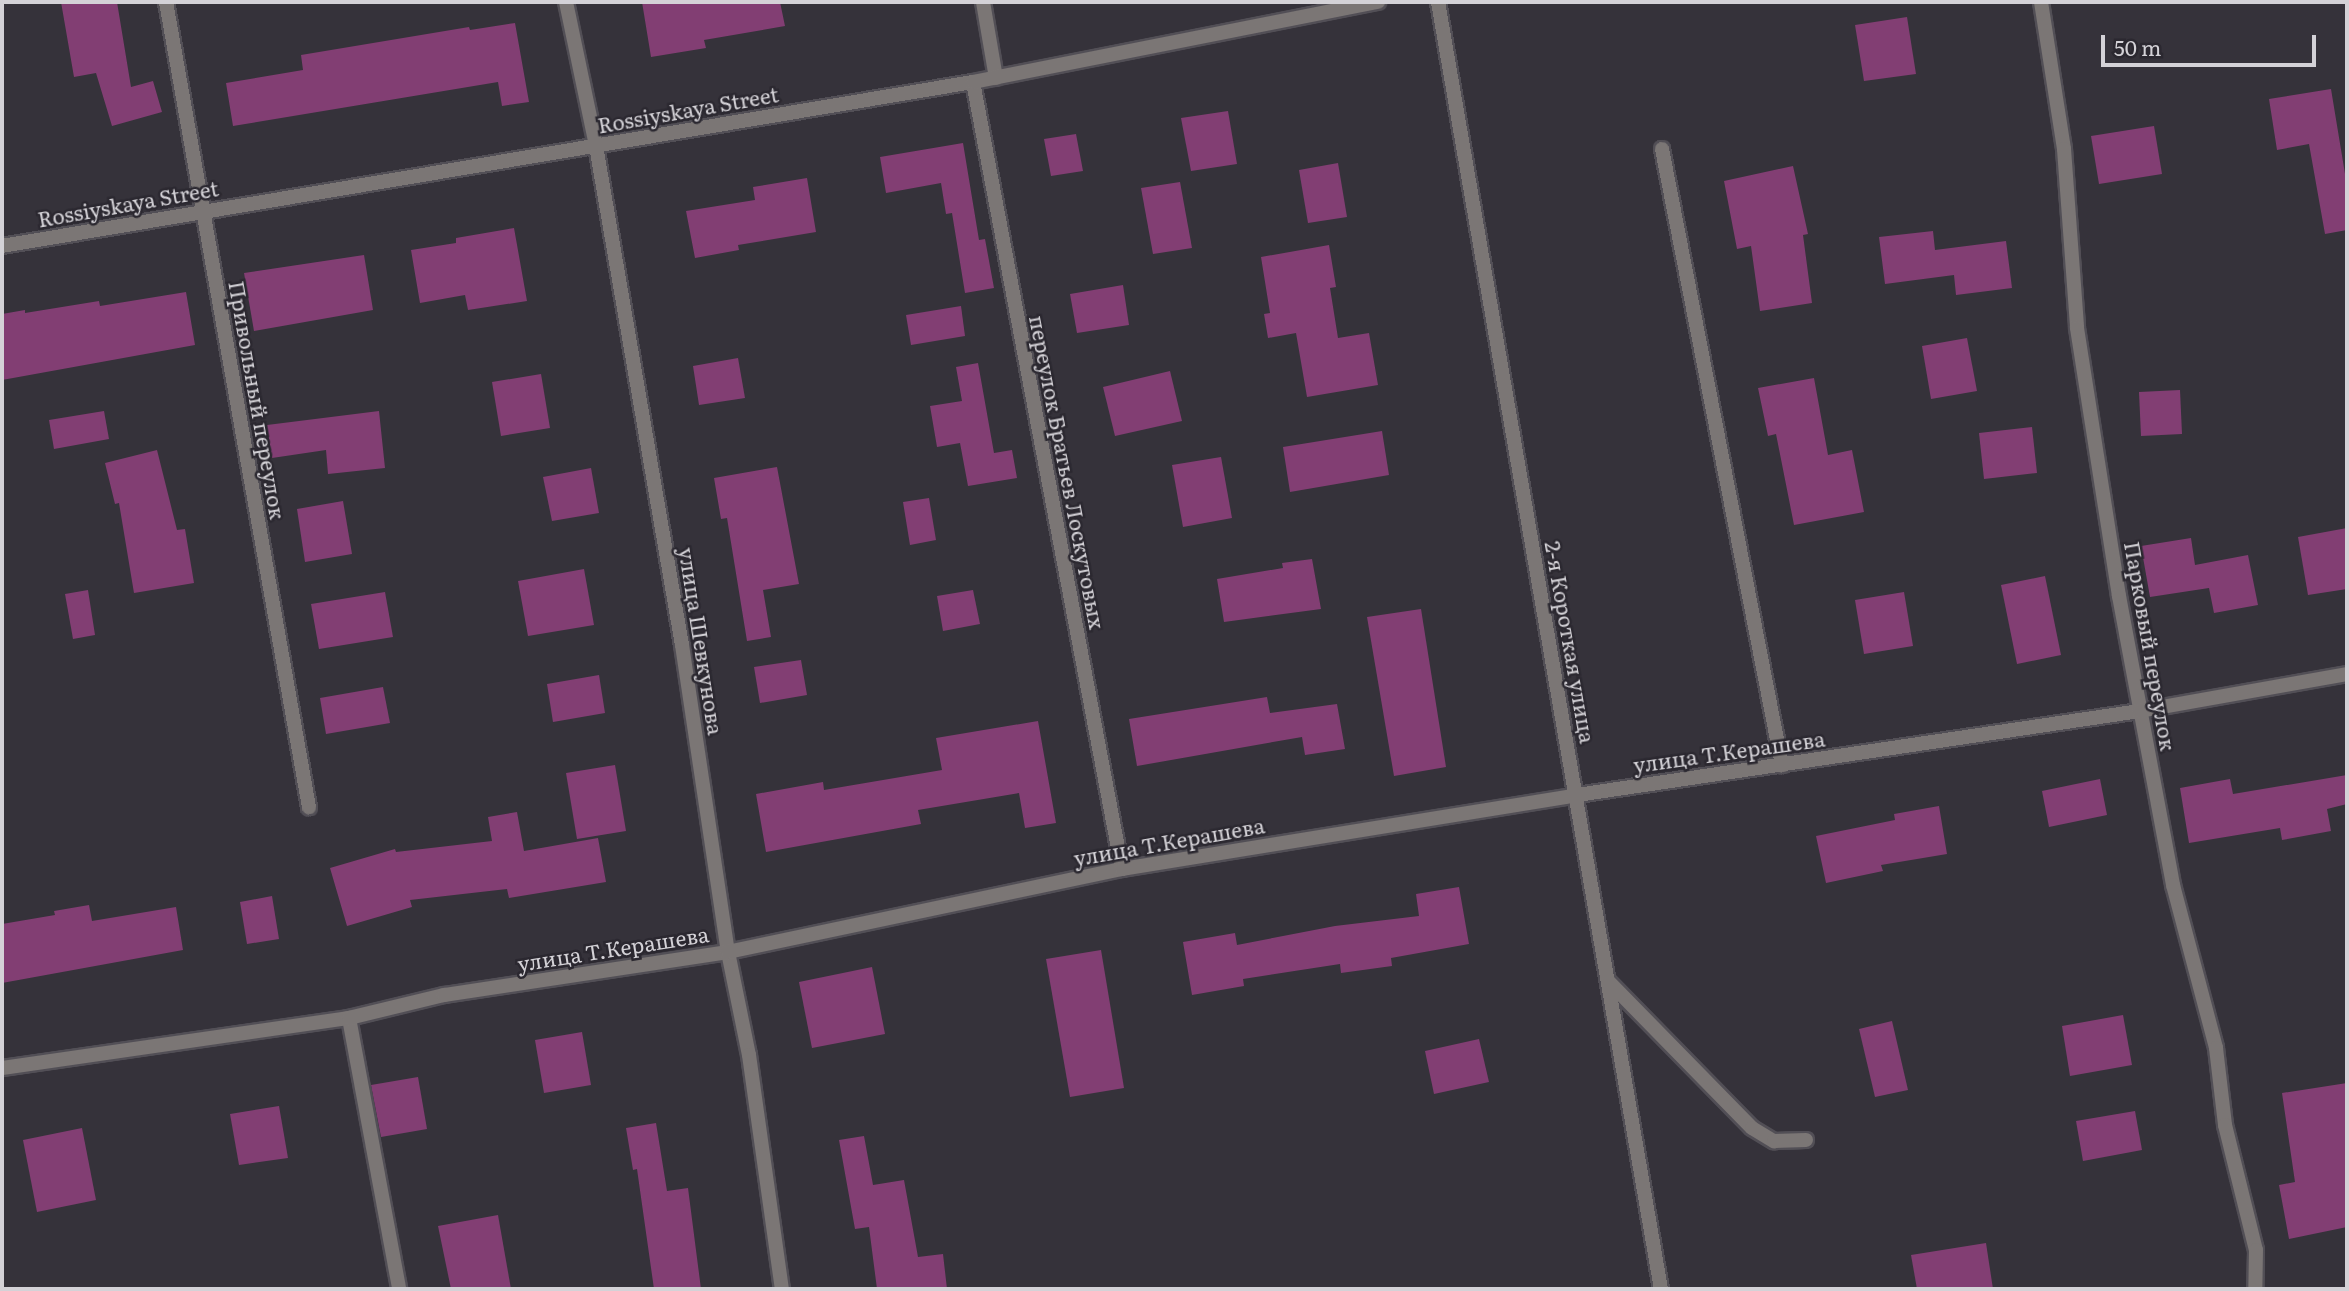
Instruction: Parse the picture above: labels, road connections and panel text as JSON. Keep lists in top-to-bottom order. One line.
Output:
{"streets":{"street":["Rossiyskaya Street","Привольный переулок","переулок Братьев Лоскутовых","улица Шевкунова","2-я Короткая улица","Парковый переулок","улица Т.Керашева"]},"crossings":[["Rossiyskaya Street","Привольный переулок"],["Rossiyskaya Street","переулок Братьев Лоскутовых"],["Rossiyskaya Street","улица Шевкунова"],["переулок Братьев Лоскутовых","улица Т.Керашева"],["улица Шевкунова","улица Т.Керашева"],["2-я Короткая улица","улица Т.Керашева"],["Парковый переулок","улица Т.Керашева"]],"scale_bar":"50 m"}
